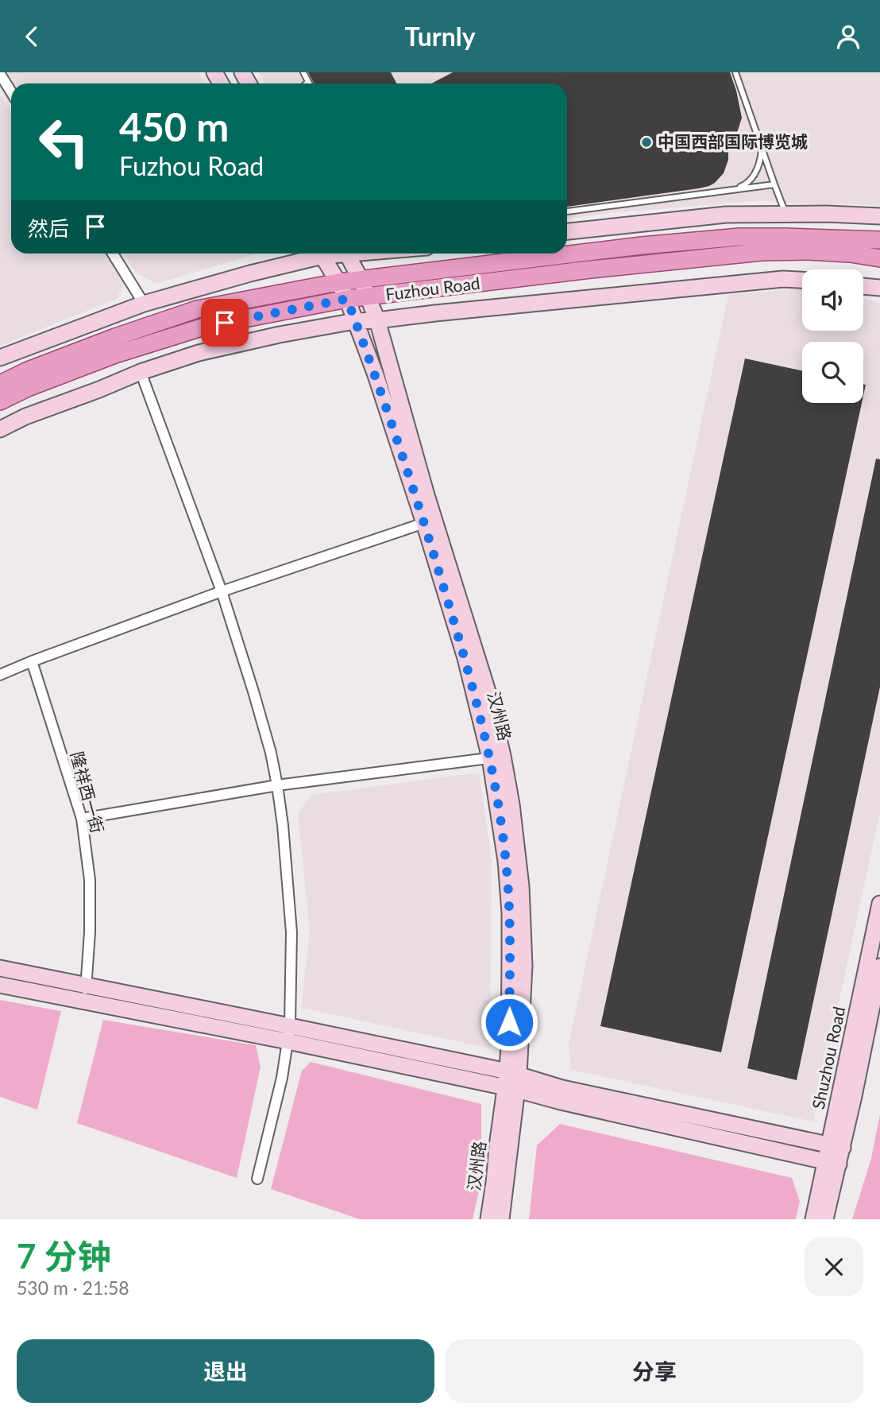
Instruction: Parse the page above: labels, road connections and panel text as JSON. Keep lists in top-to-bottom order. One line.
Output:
{"streets":{"main road":["Fuzhou Road"],"street":["汉州路","隆祥西一街","Shuzhou Road"]},"crossings":[["Fuzhou Road","汉州路"]],"places":["中国西部国际博览城"],"page":{"header":"Turnly","turn":["450 m","Fuzhou Road"],"then":"然后","heading":["7 分钟","530 m · 21:58"],"buttons":["退出","分享"]}}
